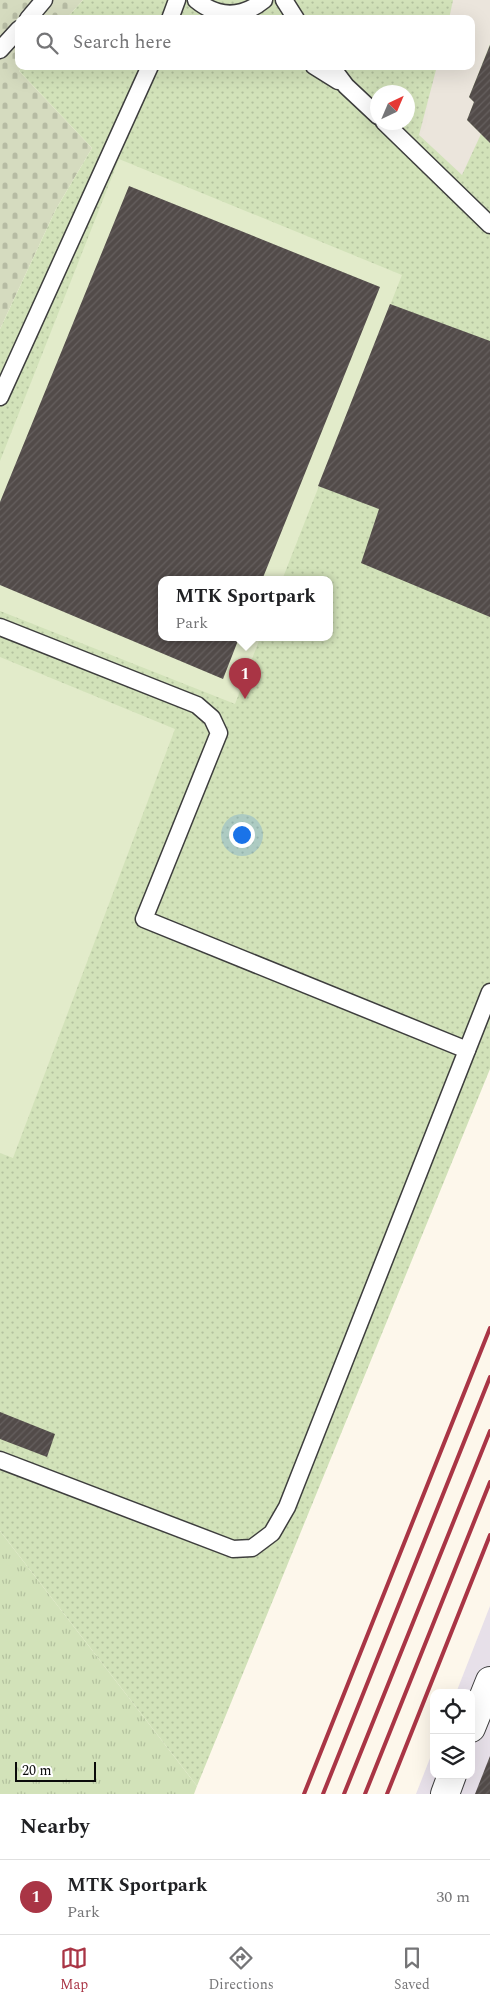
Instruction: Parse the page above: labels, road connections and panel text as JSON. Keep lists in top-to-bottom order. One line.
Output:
{"scale_bar":"20 m","north":"top right","page":{"search":"Search here","popup":["MTK Sportpark","Park"],"pins":"1","scale":"20 m","heading":"Nearby","list":[{"mark":"1","name":"MTK Sportpark","note":"Park","value":"30 m"}],"nav":["Map","Directions","Saved"]}}
